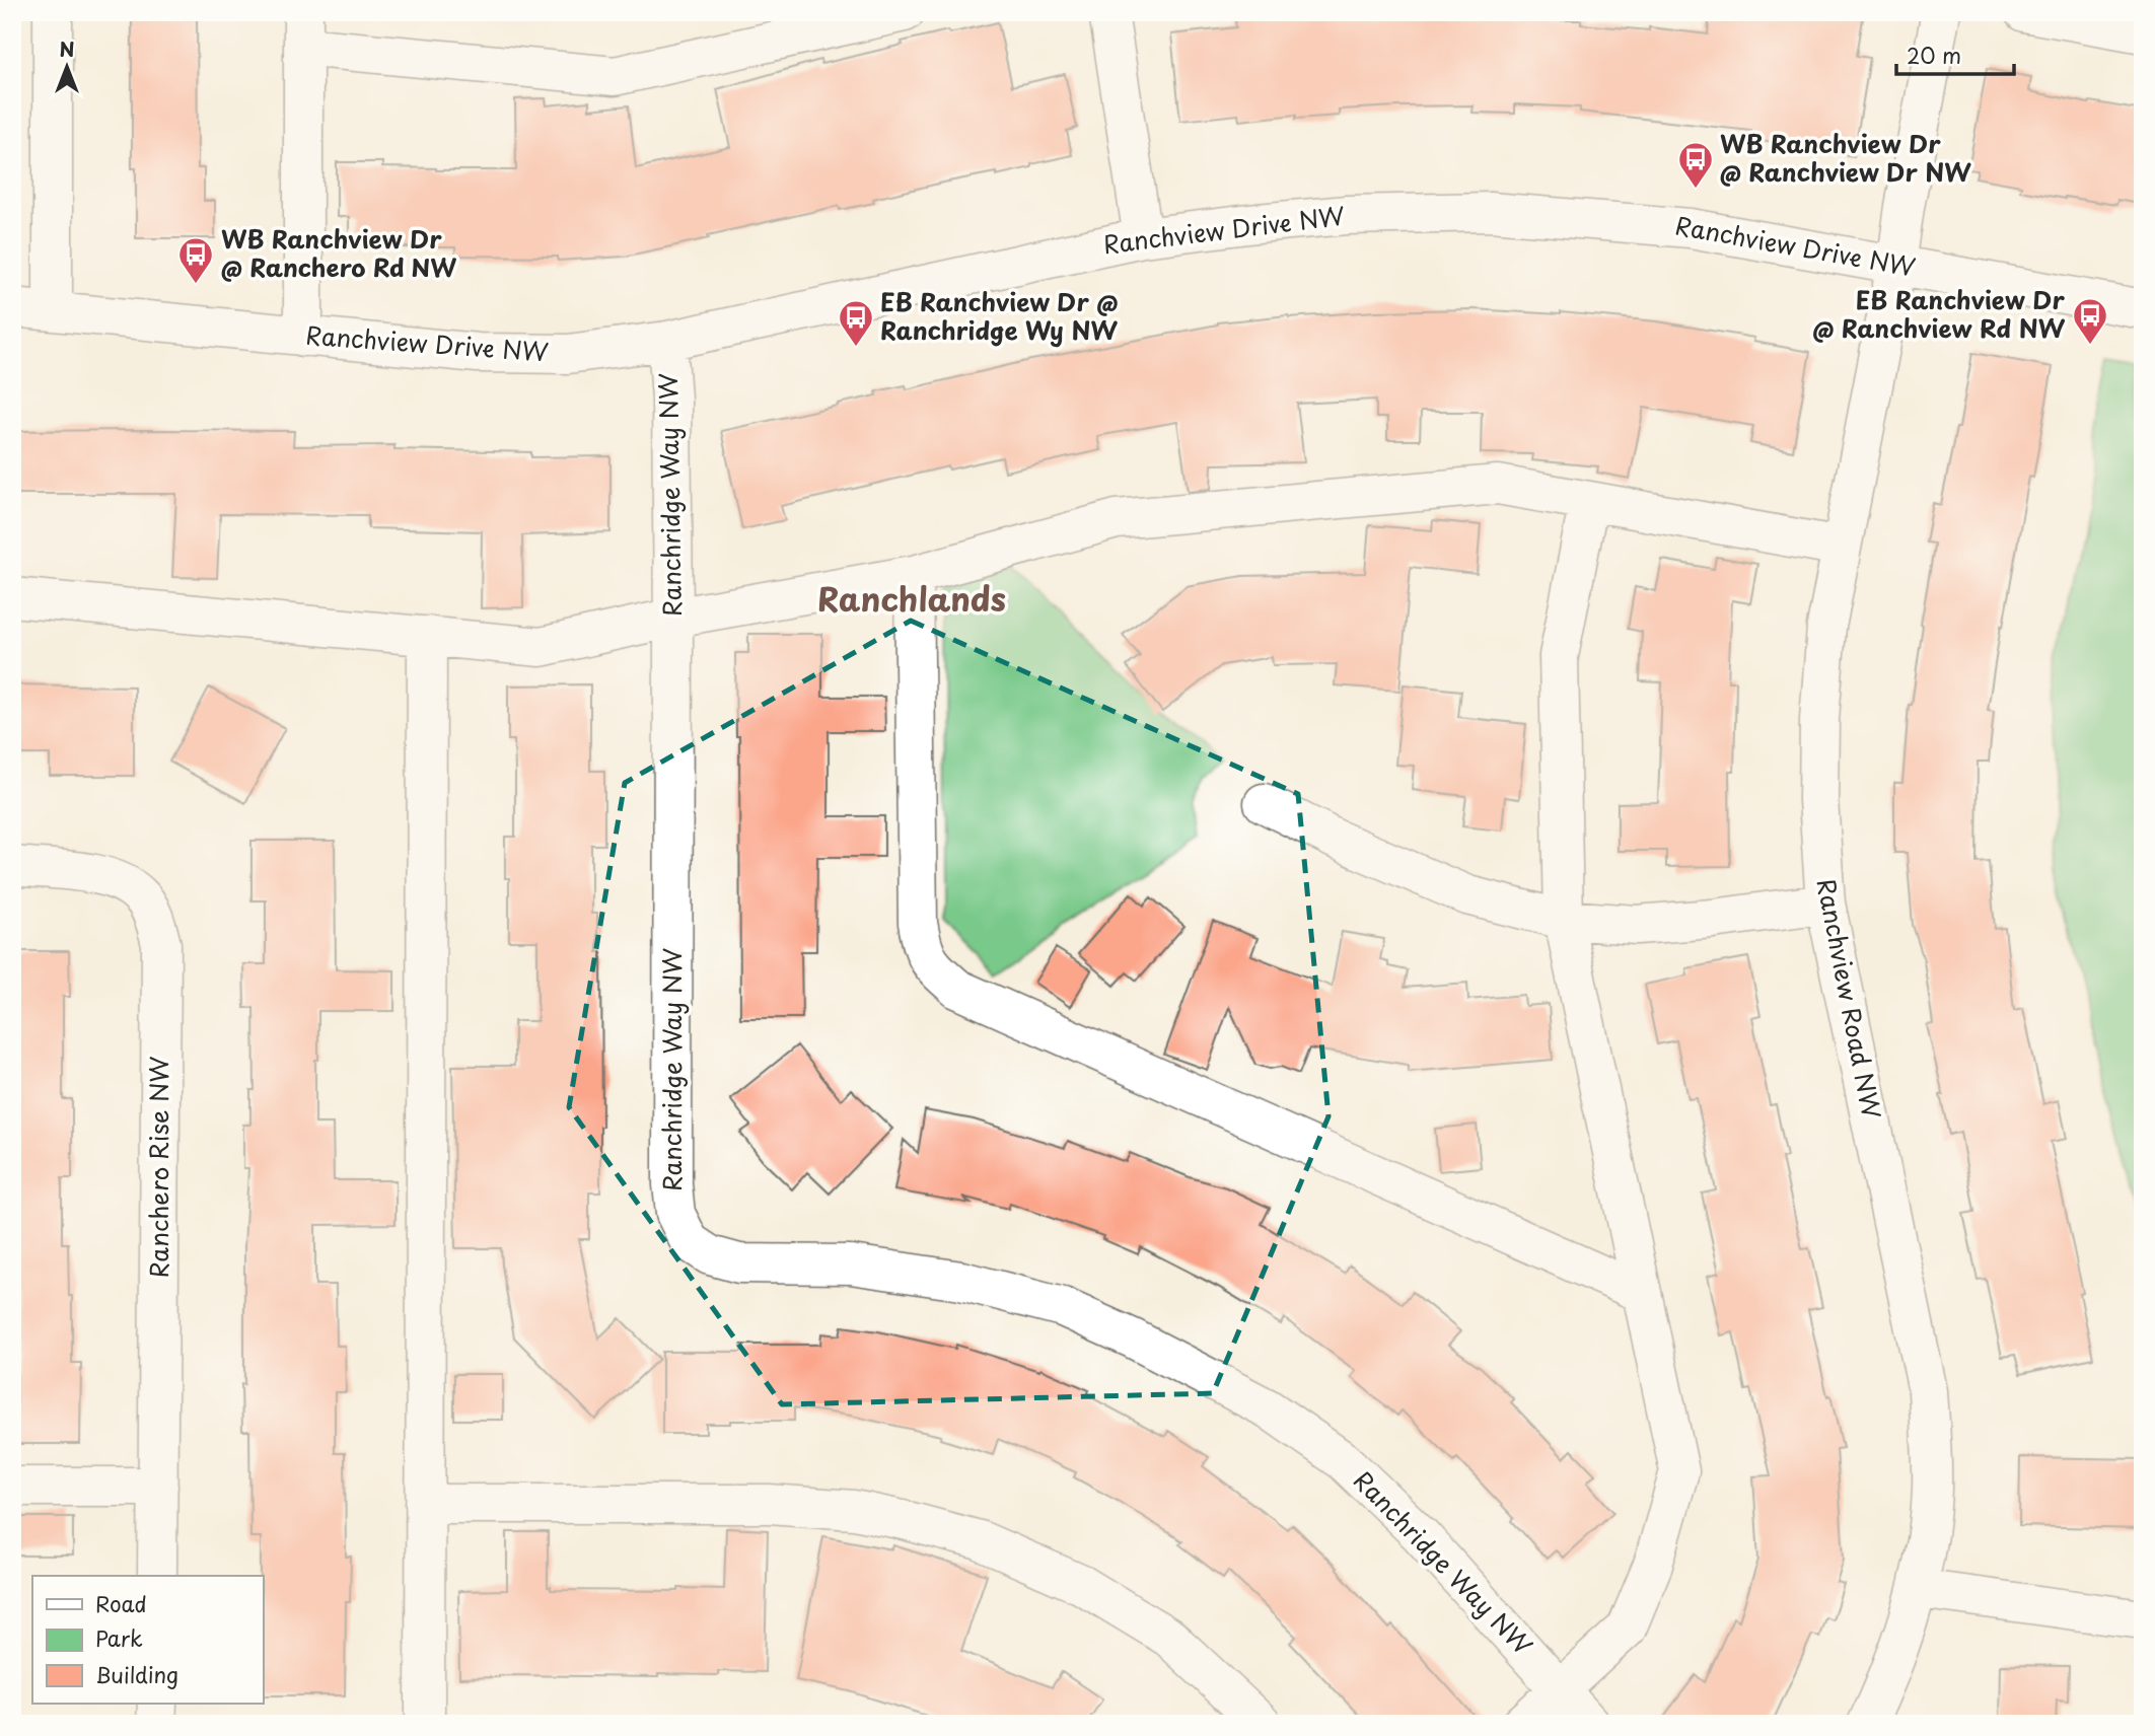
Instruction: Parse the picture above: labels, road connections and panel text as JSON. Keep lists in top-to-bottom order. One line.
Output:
{"streets":{"street":["Ranchview Drive NW","Ranchridge Way NW","Ranchview Road NW","Ranchero Rise NW"]},"crossings":[["Ranchview Drive NW","Ranchridge Way NW"],["Ranchview Drive NW","Ranchview Road NW"]],"districts":["Ranchlands"],"places":{"bus stop":["WB Ranchview Dr @ Ranchview Dr NW","WB Ranchview Dr @ Ranchero Rd NW","EB Ranchview Dr @ Ranchview Rd NW","EB Ranchview Dr @ Ranchridge Wy NW"]},"legend":["Road","Park","Building"],"scale_bar":"20 m","north":"top"}
